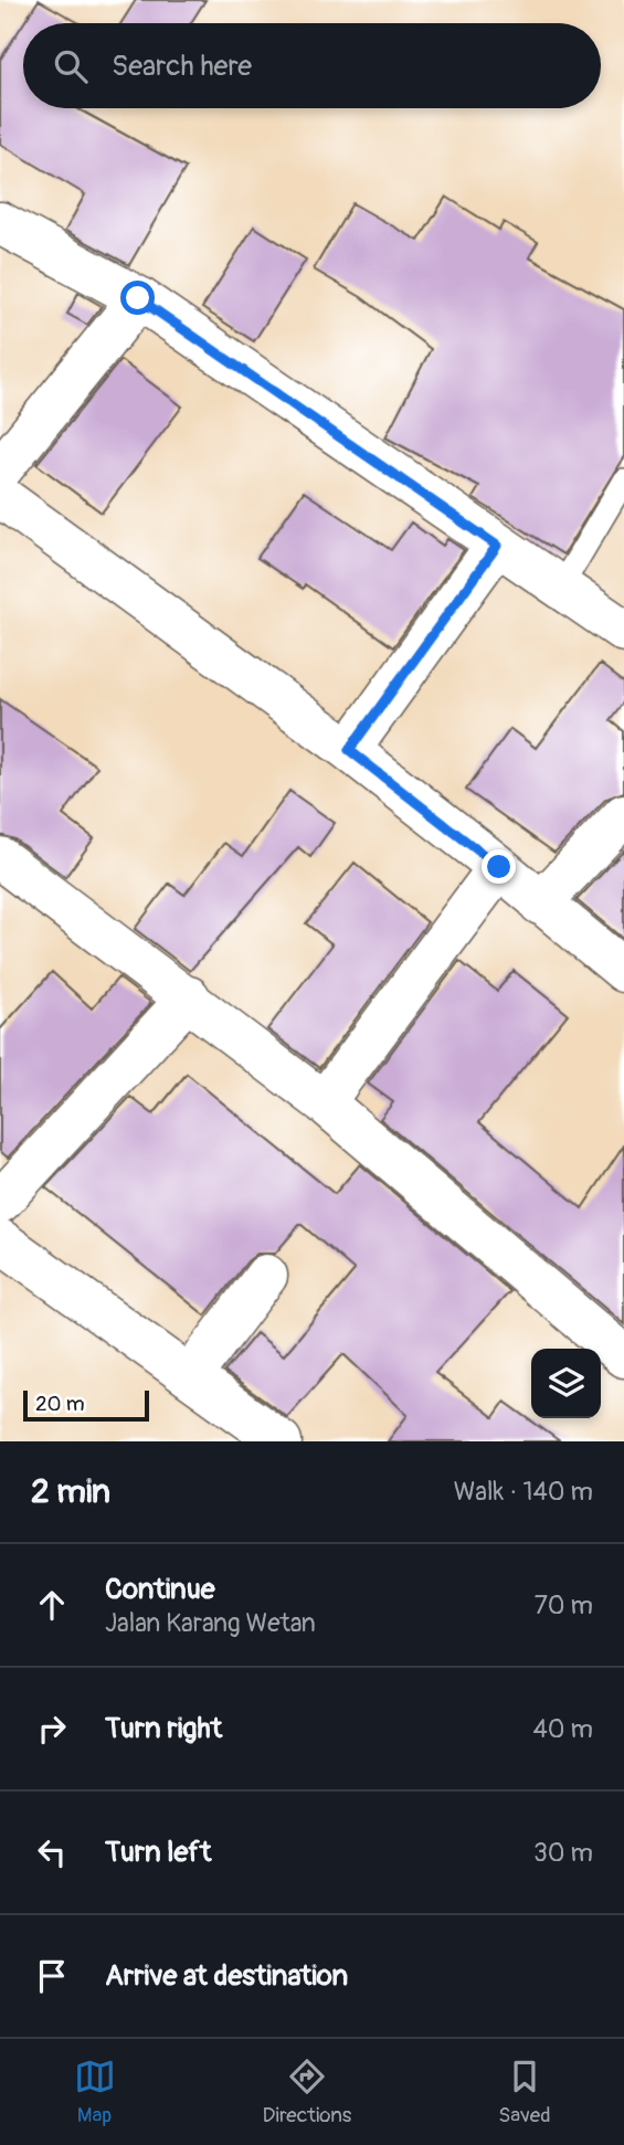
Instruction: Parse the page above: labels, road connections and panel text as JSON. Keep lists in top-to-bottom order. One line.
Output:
{"scale_bar":"20 m","page":{"search":"Search here","scale":"20 m","heading":["2 min","Walk · 140 m"],"list":[["Continue","Jalan Karang Wetan","70 m"],["Turn right","40 m"],["Turn left","30 m"],"Arrive at destination"],"nav":["Map","Directions","Saved"]}}
